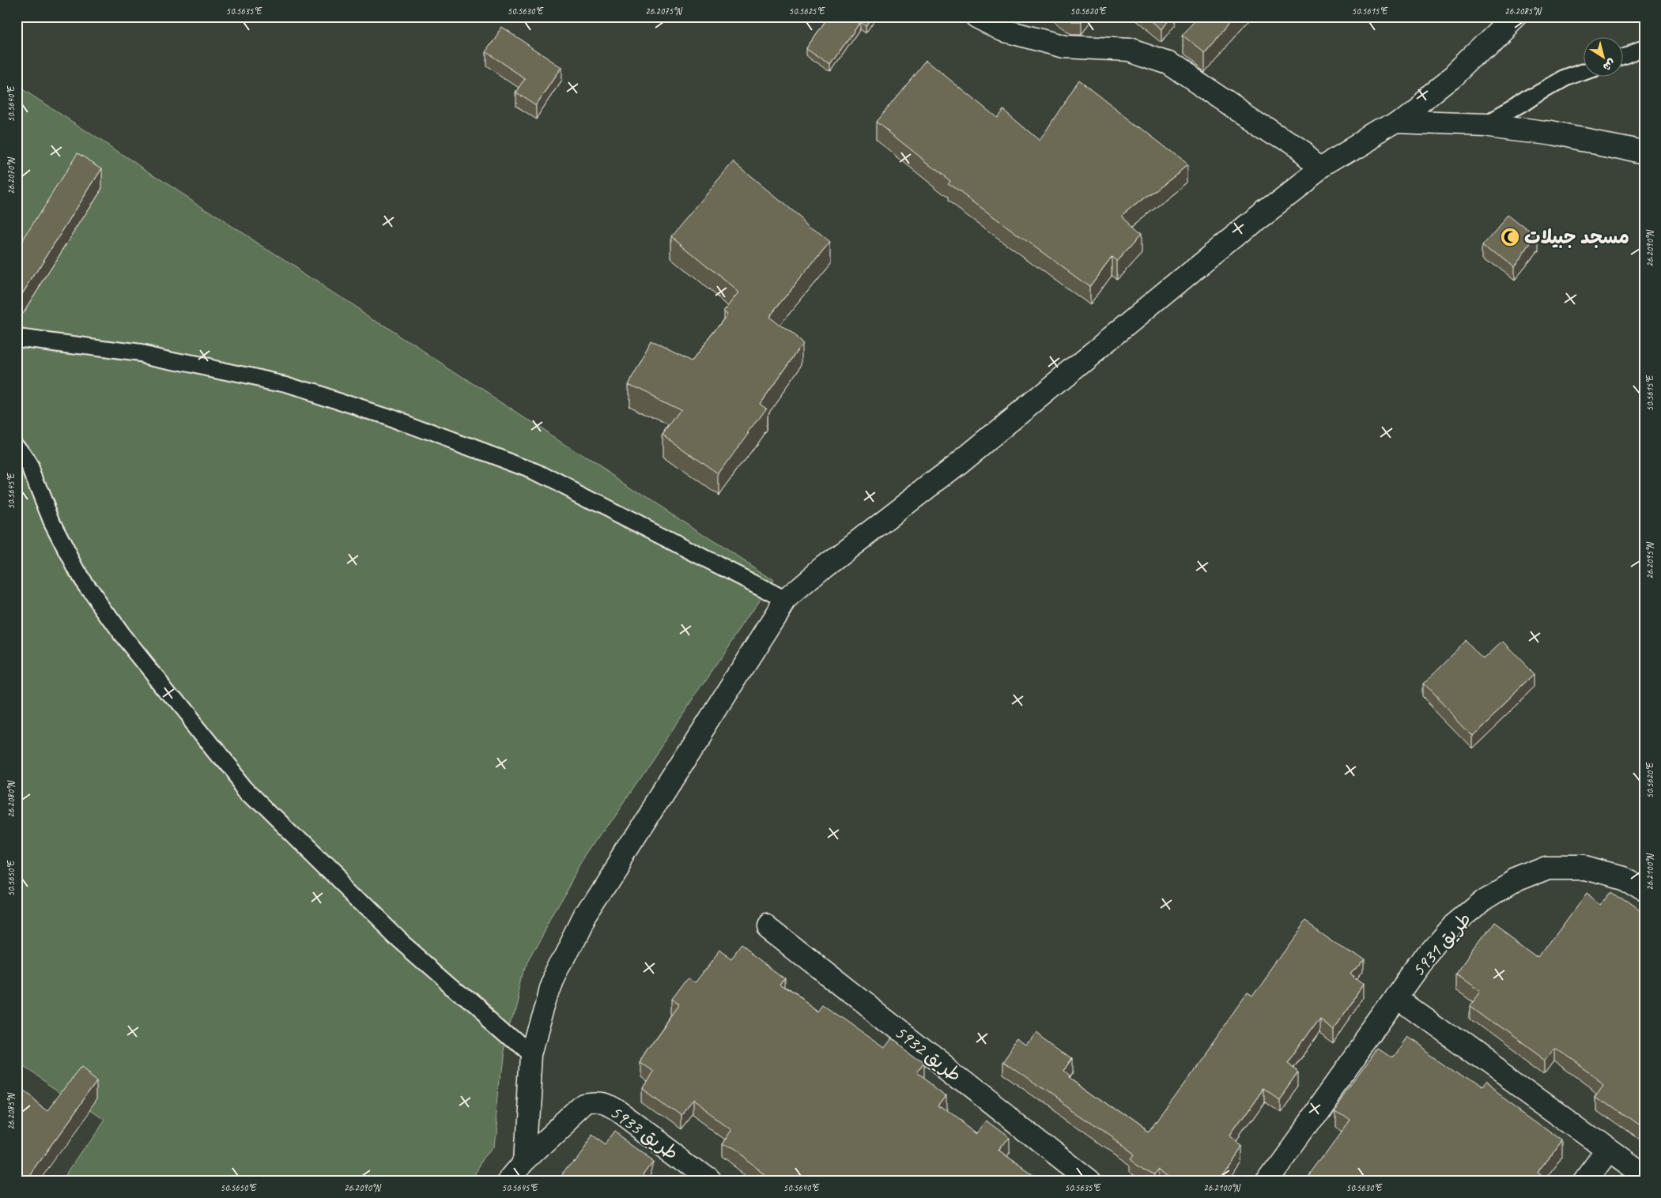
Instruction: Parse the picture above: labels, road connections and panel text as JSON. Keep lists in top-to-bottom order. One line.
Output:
{"streets":{"street":["طريق 5931","طريق 5932","طريق 5933"]},"places":{"mosque":["مسجد جبيلات"]},"north":"bottom right","coordinates":["50.5635°E","50.5630°E","26.2075°N","50.5625°E","50.5620°E","50.5615°E","26.2085°N","50.5640°E","26.2070°N","26.2090°N","50.5645°E","26.2095°N","26.2080°N","26.2100°N","50.5650°E"]}
